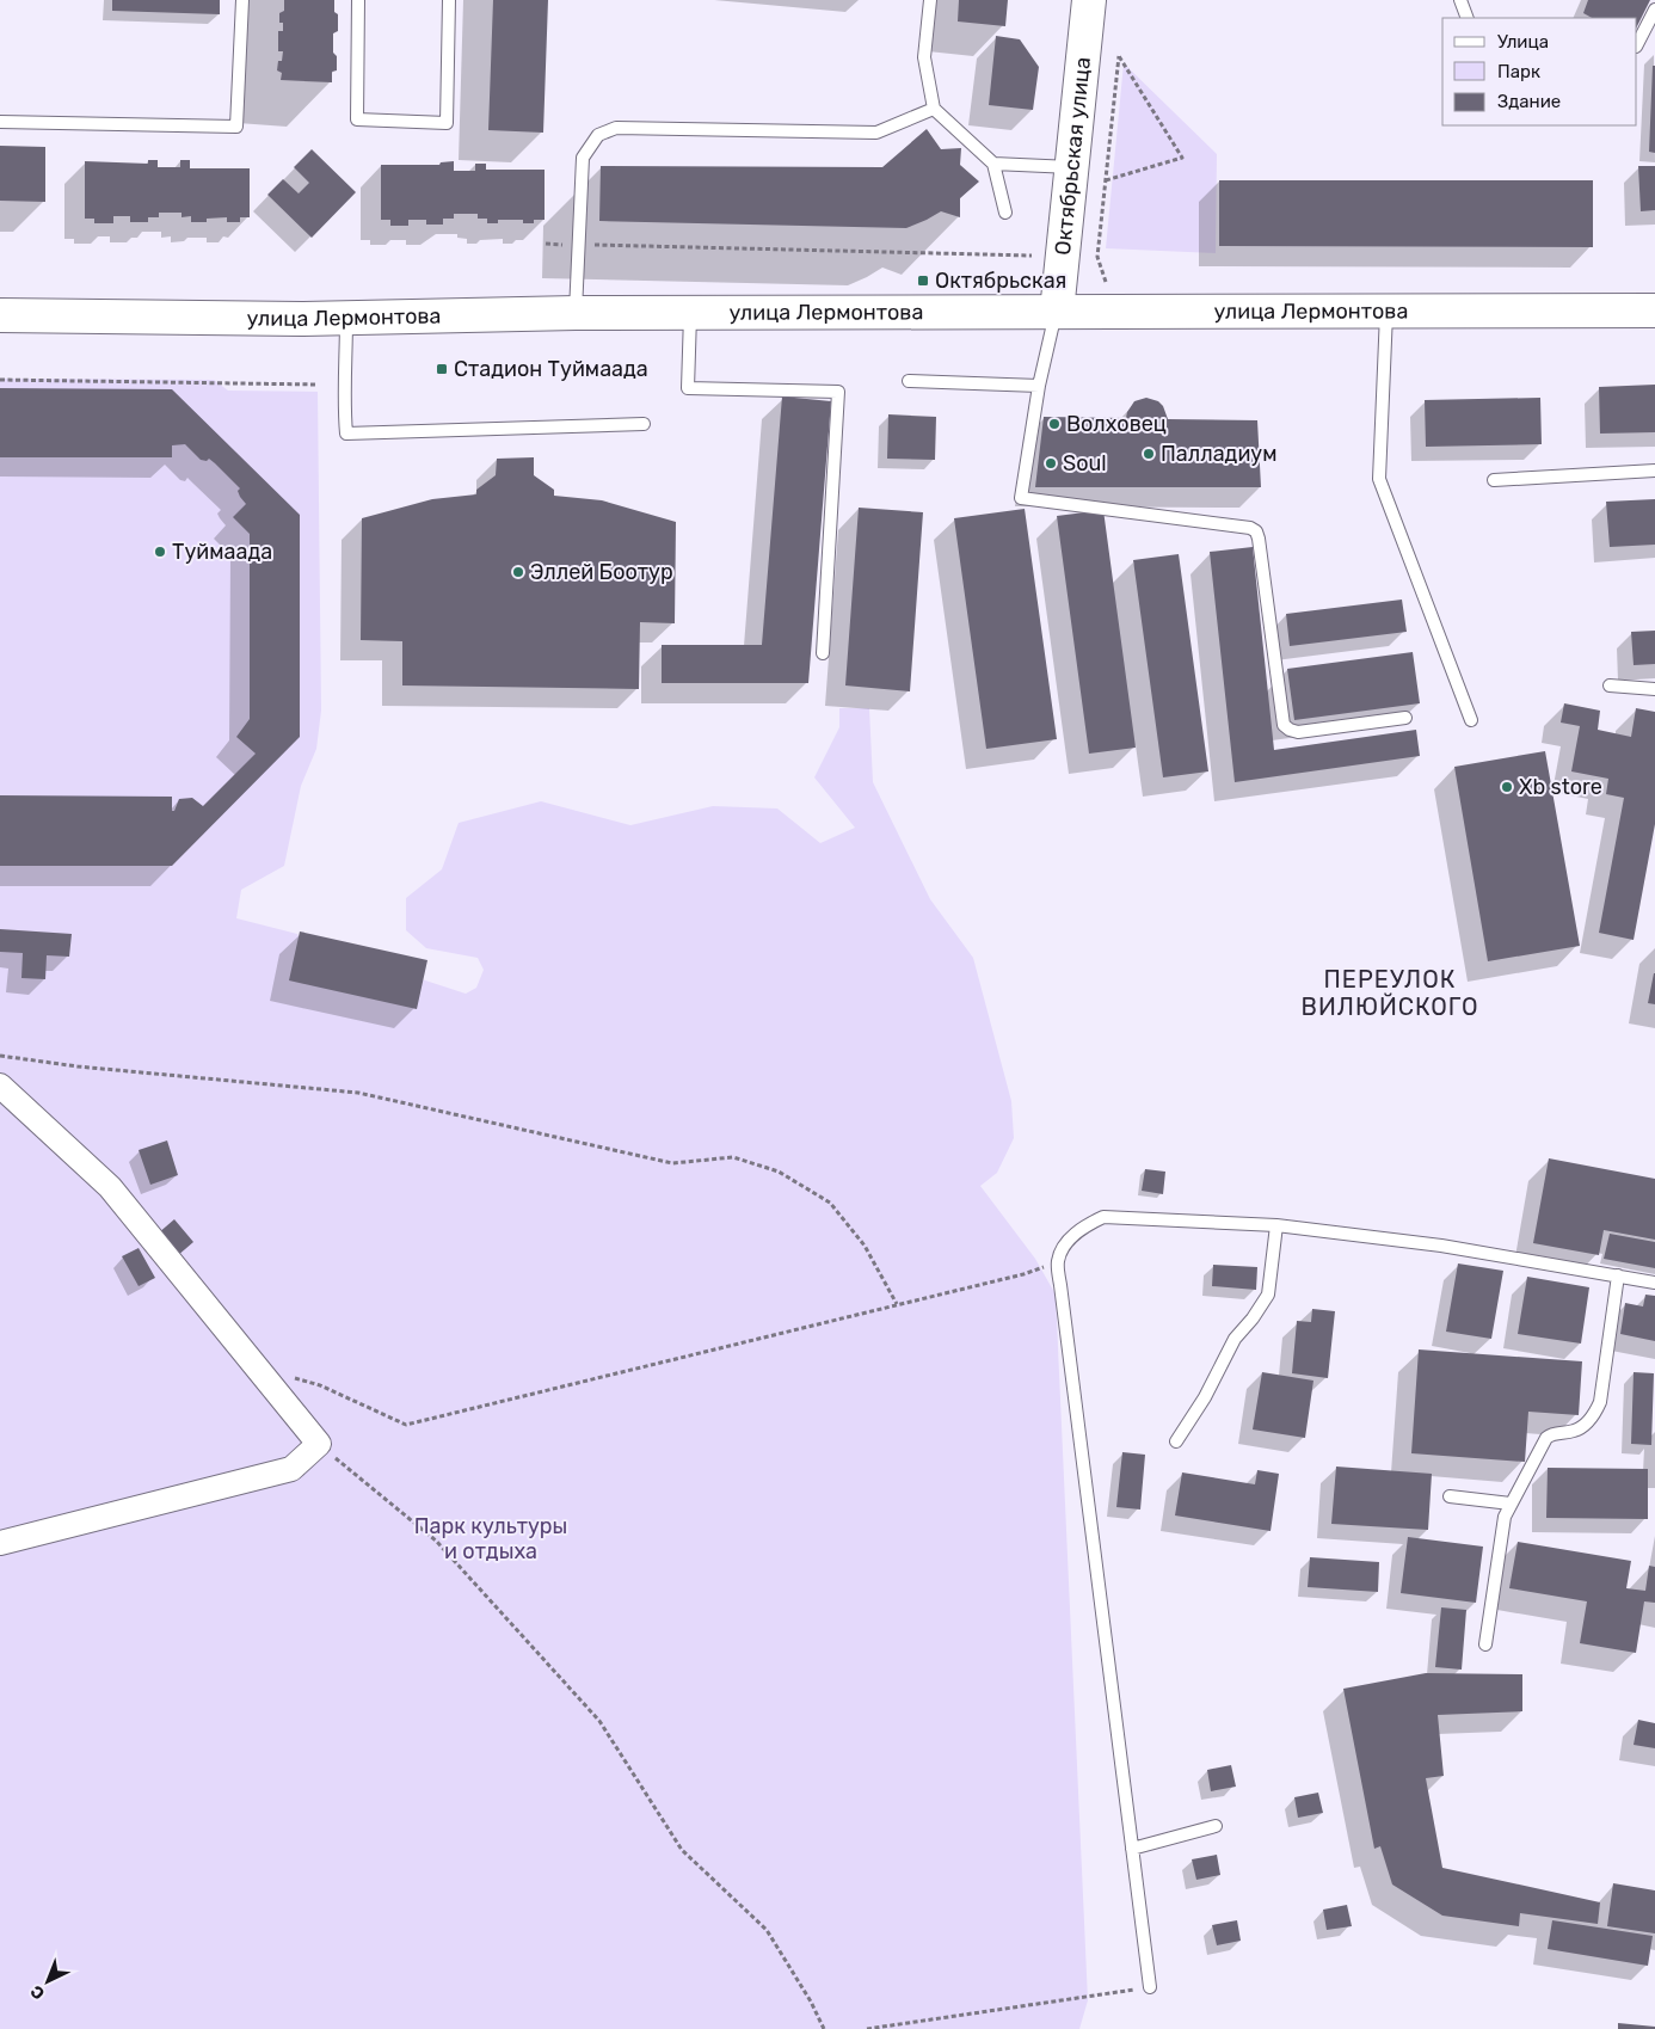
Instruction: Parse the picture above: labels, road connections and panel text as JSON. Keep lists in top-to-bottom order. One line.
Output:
{"streets":{"main road":["Октябрьская улица","улица Лермонтова"]},"crossings":[["Октябрьская улица","улица Лермонтова"]],"districts":["ПЕРЕУЛОК ВИЛЮЙСКОГО"],"parks":["Парк культуры и отдыха"],"places":{"transit":["Октябрьская","Стадион Туймаада"],"other":["Волховец","Палладиум","Soul","Туймаада","Эллей Боотур","Xb store"]},"legend":["Улица","Парк","Здание"],"north":"bottom left"}
